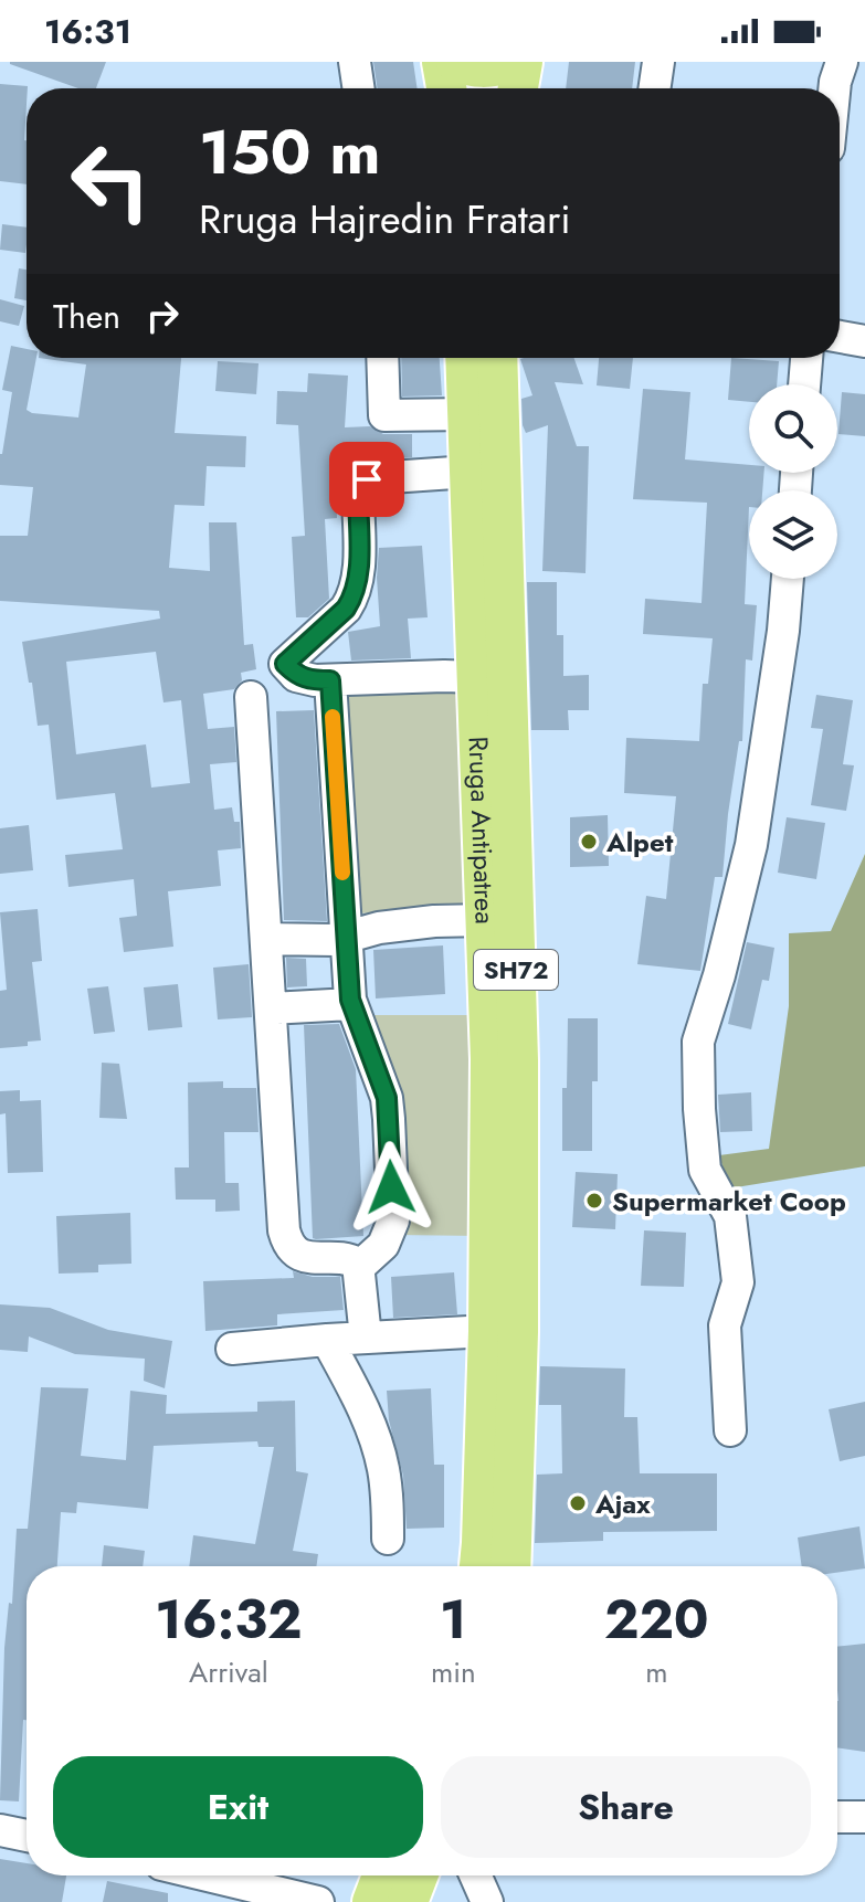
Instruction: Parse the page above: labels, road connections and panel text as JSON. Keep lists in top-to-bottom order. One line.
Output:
{"streets":{"main road":["Rruga Antipatrea","SH72"]},"places":["Alpet","Supermarket Coop","Ajax"],"page":{"status":"16:31","turn":["150 m","Rruga Hajredin Fratari"],"then":"Then","eta":["16:32","Arrival","1","min","220","m"],"buttons":["Exit","Share"]}}
